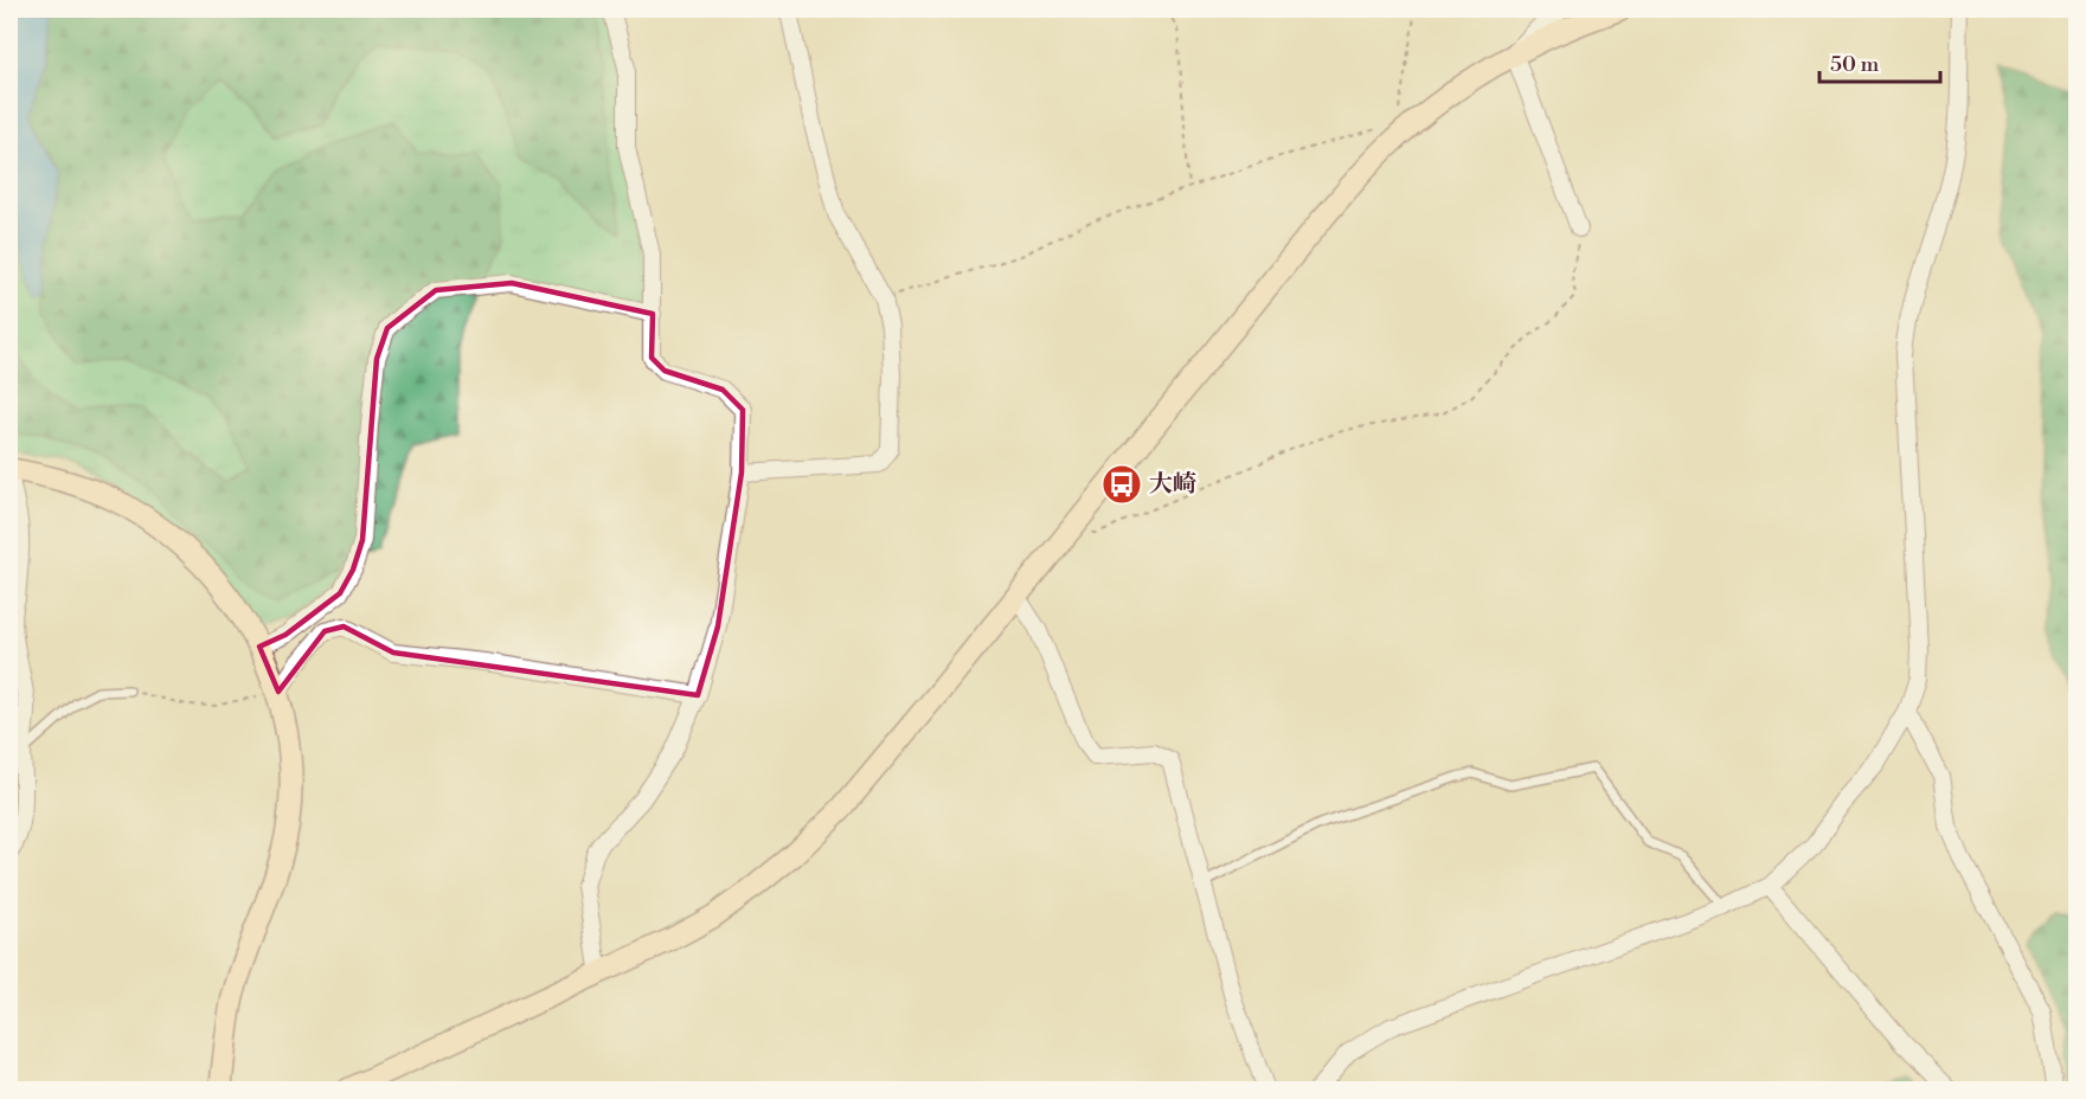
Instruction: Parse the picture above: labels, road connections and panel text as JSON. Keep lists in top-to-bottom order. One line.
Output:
{"places":{"bus stop":["大崎"]},"scale_bar":"50 m"}
